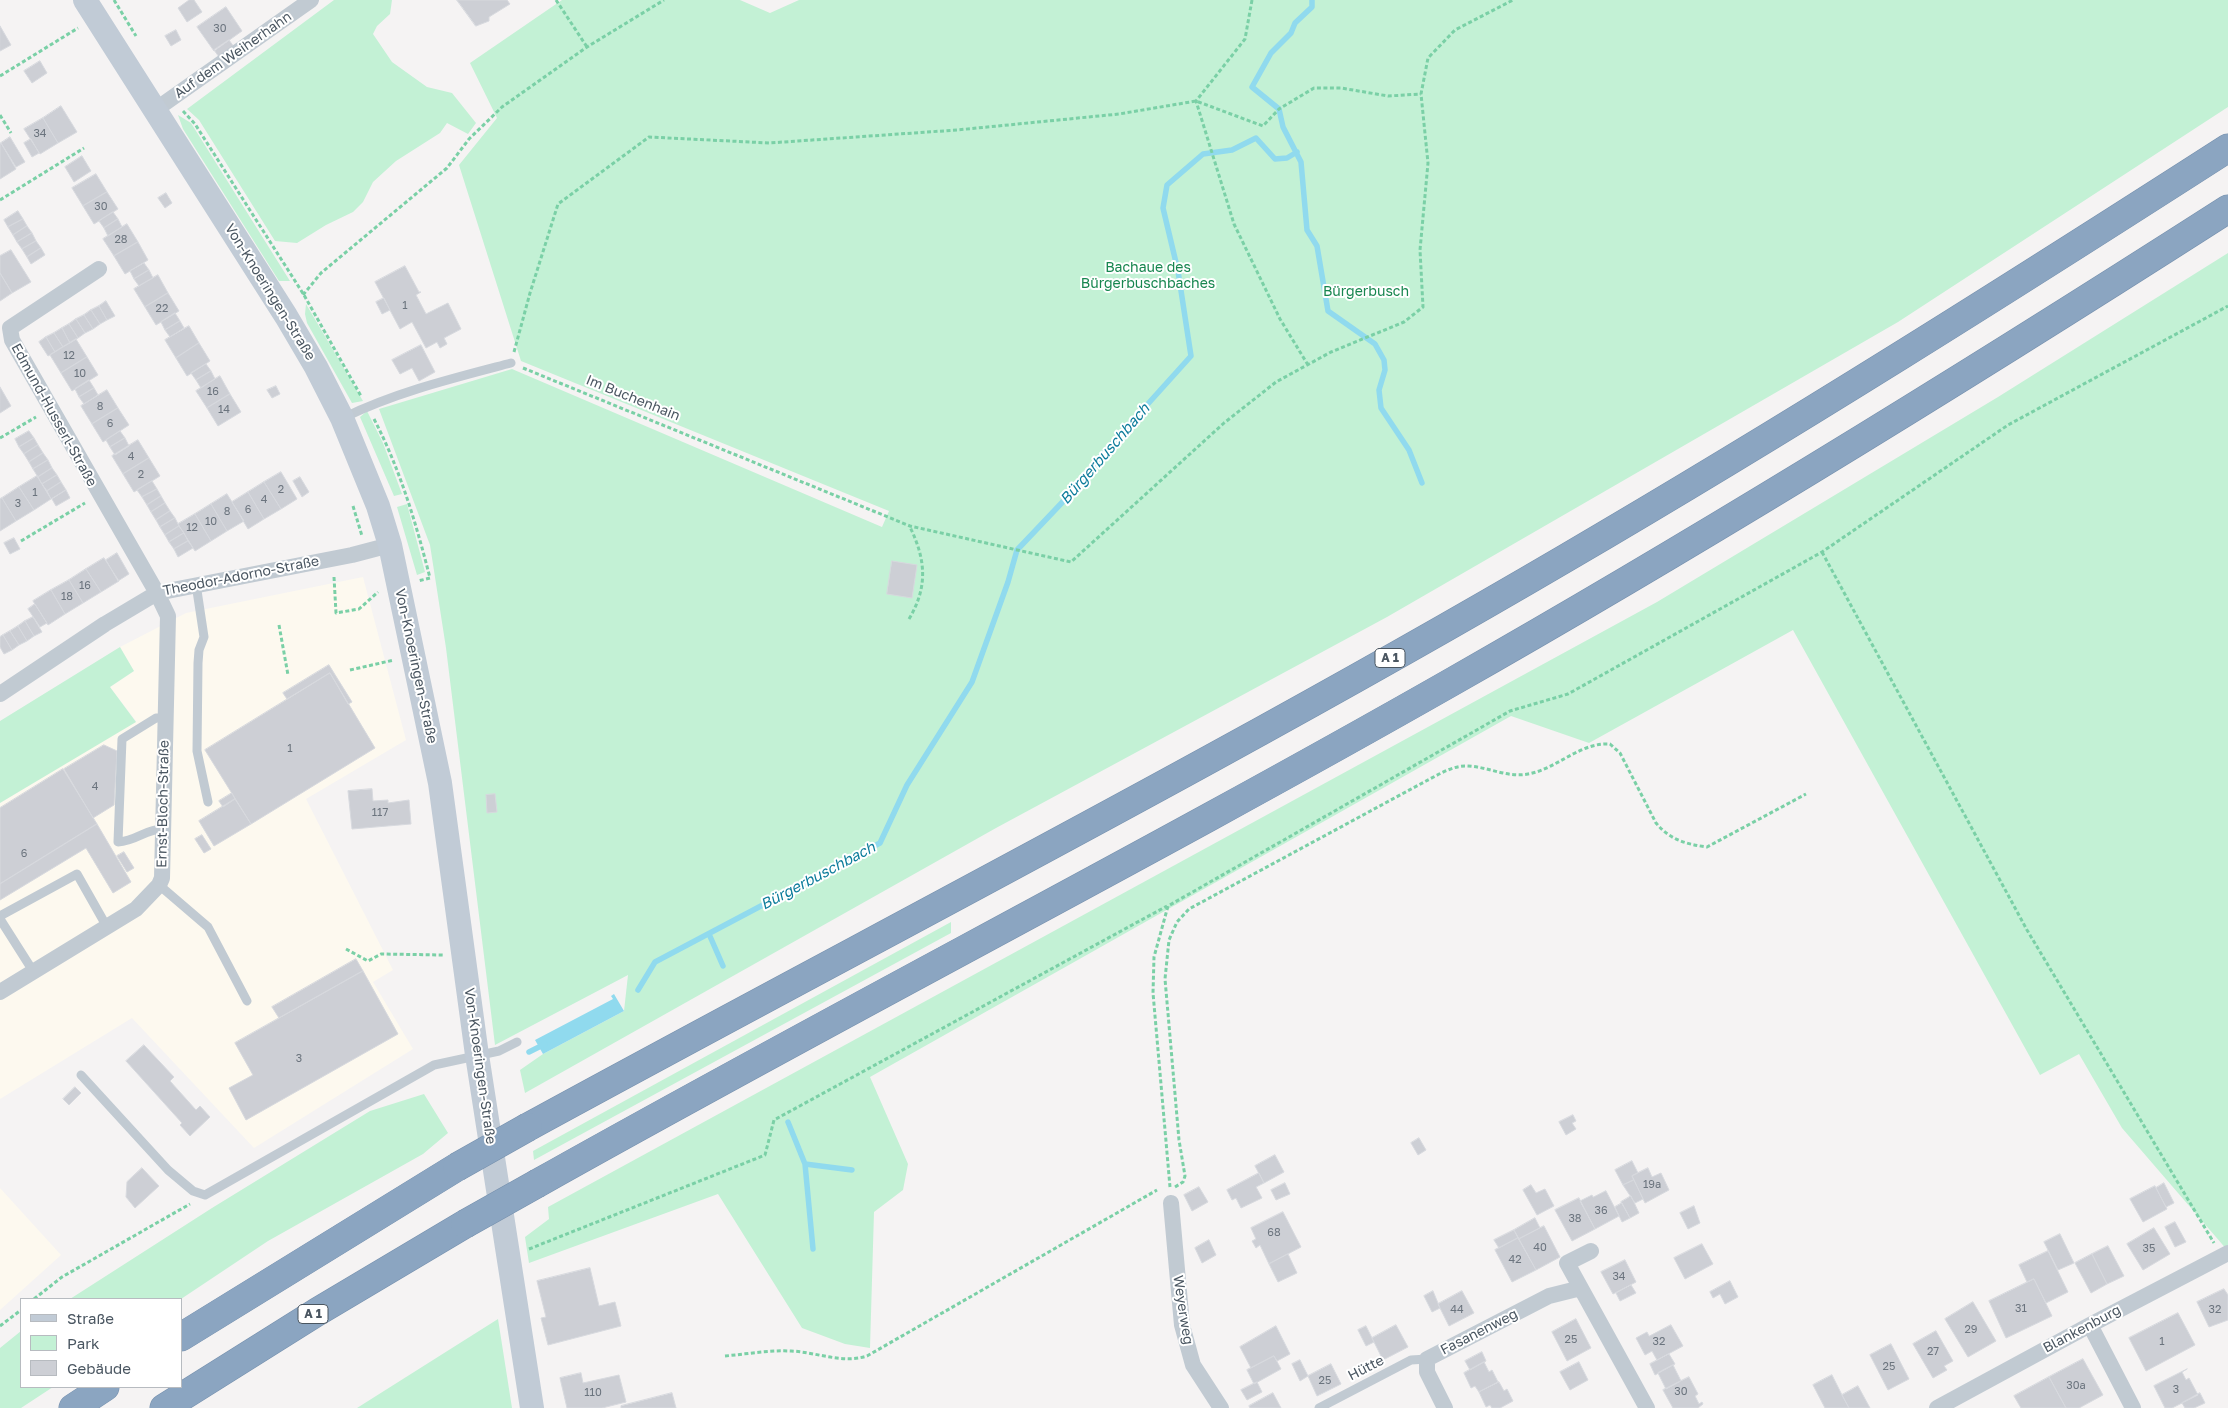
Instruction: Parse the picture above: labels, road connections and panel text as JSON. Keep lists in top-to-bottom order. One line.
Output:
{"streets":{"highway":["A 1"],"main road":["Von-Knoeringen-Straße"],"street":["Auf dem Weiherhahn","Edmund-Husserl-Straße","Theodor-Adorno-Straße","Ernst-Bloch-Straße","Weyerweg","Blankenburg","Fasanenweg"],"lane":["Hütte"],"path":["Im Buchenhain"]},"crossings":[["Auf dem Weiherhahn","Von-Knoeringen-Straße"],["Von-Knoeringen-Straße","Theodor-Adorno-Straße"],["Edmund-Husserl-Straße","Theodor-Adorno-Straße"],["Edmund-Husserl-Straße","Ernst-Bloch-Straße"],["Theodor-Adorno-Straße","Ernst-Bloch-Straße"],["Fasanenweg","Hütte"]],"water":["Bürgerbuschbach"],"parks":["Bachaue des Bürgerbuschbaches","Bürgerbusch"],"house_numbers":["30","34","30","28","1","22","12","10","16","8","14","6","4","2","2","1","4","3","6","8","10","12","16","18","1","4","117","6","3","19a","36","38","68","40","35","42","34","31","44","32","29","25","32","1","27","25","25","30a","3","30","110"],"legend":["Straße","Park","Gebäude"]}
